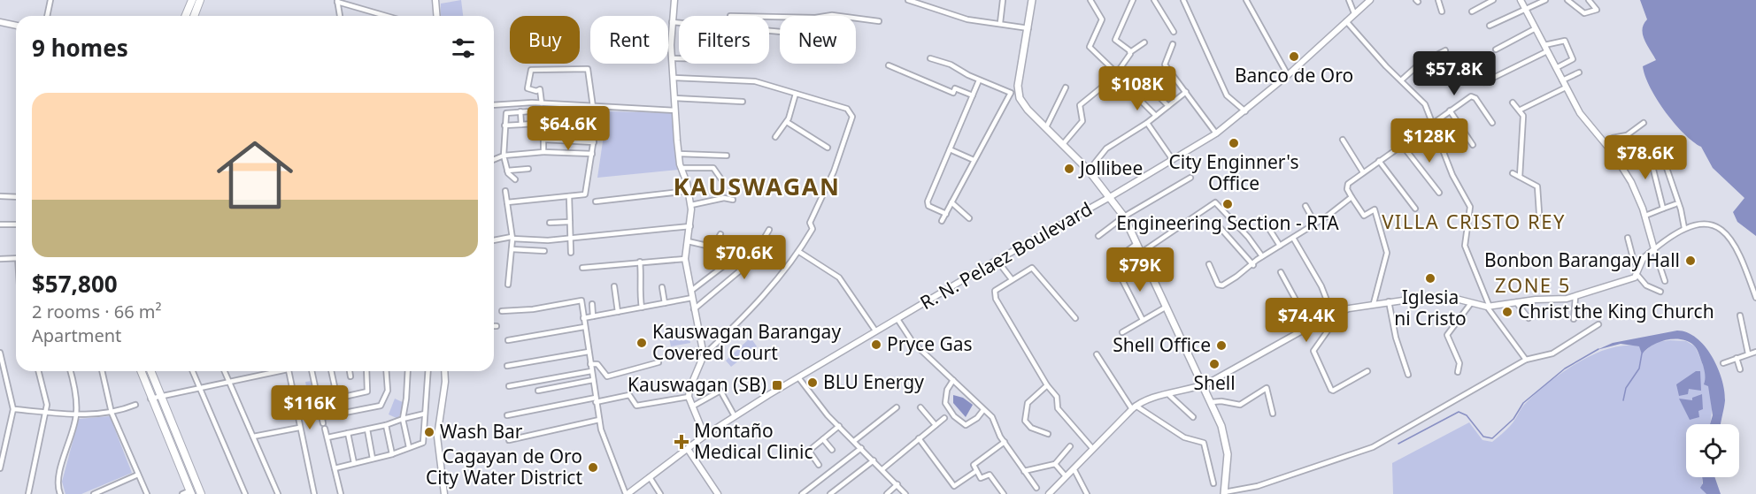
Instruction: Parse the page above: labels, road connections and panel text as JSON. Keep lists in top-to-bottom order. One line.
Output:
{"streets":{"street":["R. N. Pelaez Boulevard"]},"districts":["KAUSWAGAN","VILLA CRISTO REY","ZONE 5"],"places":{"other":["Banco de Oro","City Enginner's Office","Jollibee","Engineering Section - RTA","Bonbon Barangay Hall","Iglesia ni Cristo","Christ the King Church","Kauswagan Barangay Covered Court","Pryce Gas","Shell Office","Shell","BLU Energy","Wash Bar","Cagayan de Oro City Water District"],"transit":["Kauswagan (SB)"],"health":["Montaño Medical Clinic"]},"page":{"chip":["Buy","Rent","Filters","New"],"heading":"9 homes","price":["$57.8K","$108K","$64.6K","$128K","$78.6K","$70.6K","$79K","$74.4K","$116K"],"list":[{"name":"$57,800","note":"2 rooms · 66 m² · Apartment"}]}}
